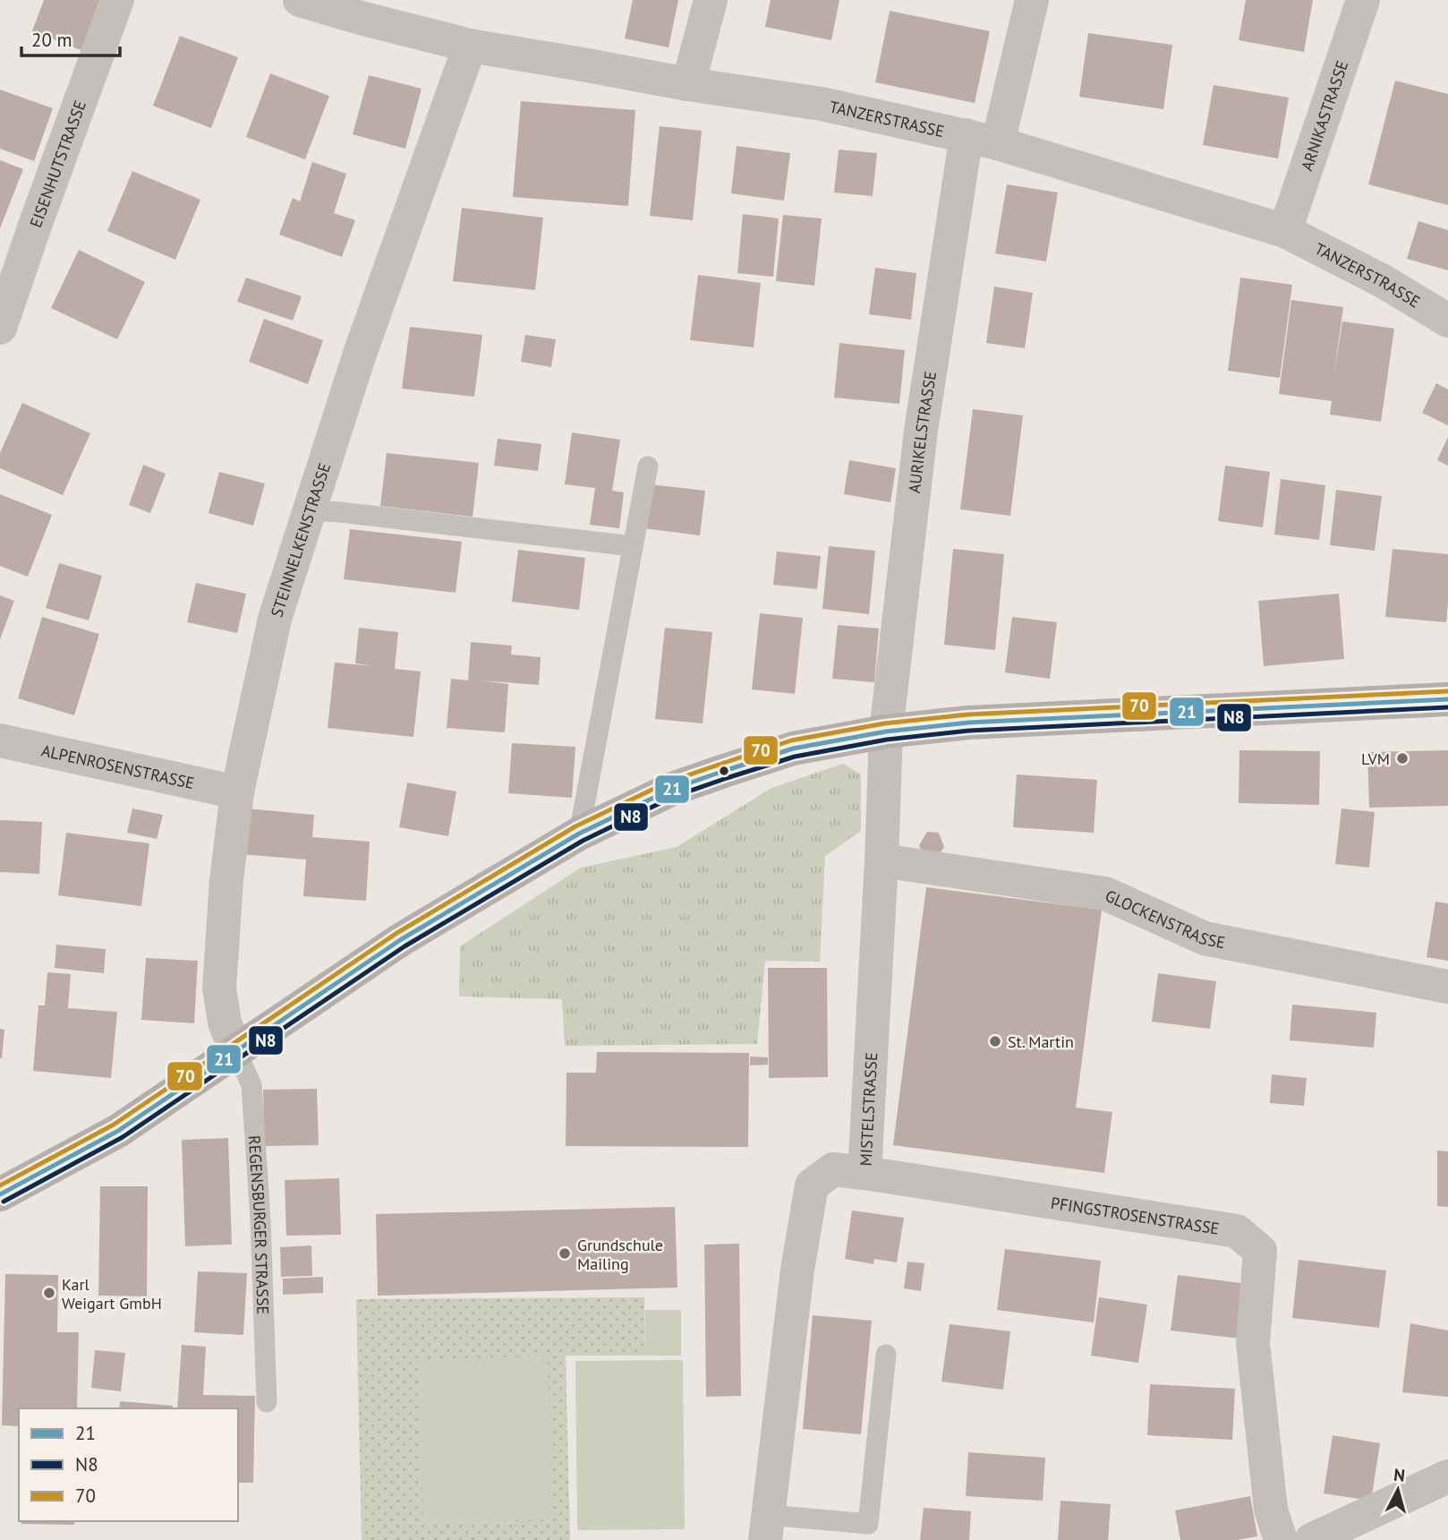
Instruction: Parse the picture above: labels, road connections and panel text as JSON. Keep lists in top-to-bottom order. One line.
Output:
{"streets":{"street":["ARNIKASTRASSE","TANZERSTRASSE","EISENHUTSTRASSE","AURIKELSTRASSE","STEINNELKENSTRASSE","ALPENROSENSTRASSE","GLOCKENSTRASSE","MISTELSTRASSE","PFINGSTROSENSTRASSE"],"lane":["REGENSBURGER STRASSE"]},"crossings":[["ARNIKASTRASSE","TANZERSTRASSE"],["TANZERSTRASSE","AURIKELSTRASSE"],["TANZERSTRASSE","STEINNELKENSTRASSE"],["AURIKELSTRASSE","MISTELSTRASSE"],["STEINNELKENSTRASSE","ALPENROSENSTRASSE"],["STEINNELKENSTRASSE","REGENSBURGER STRASSE"],["GLOCKENSTRASSE","MISTELSTRASSE"],["MISTELSTRASSE","PFINGSTROSENSTRASSE"]],"places":["LVM","St. Martin","Grundschule Mailing","Karl Weigart GmbH"],"lines":["transit line 70","transit line 21","transit line N8"],"legend":["21","N8","70"],"scale_bar":"20 m","north":"top"}
